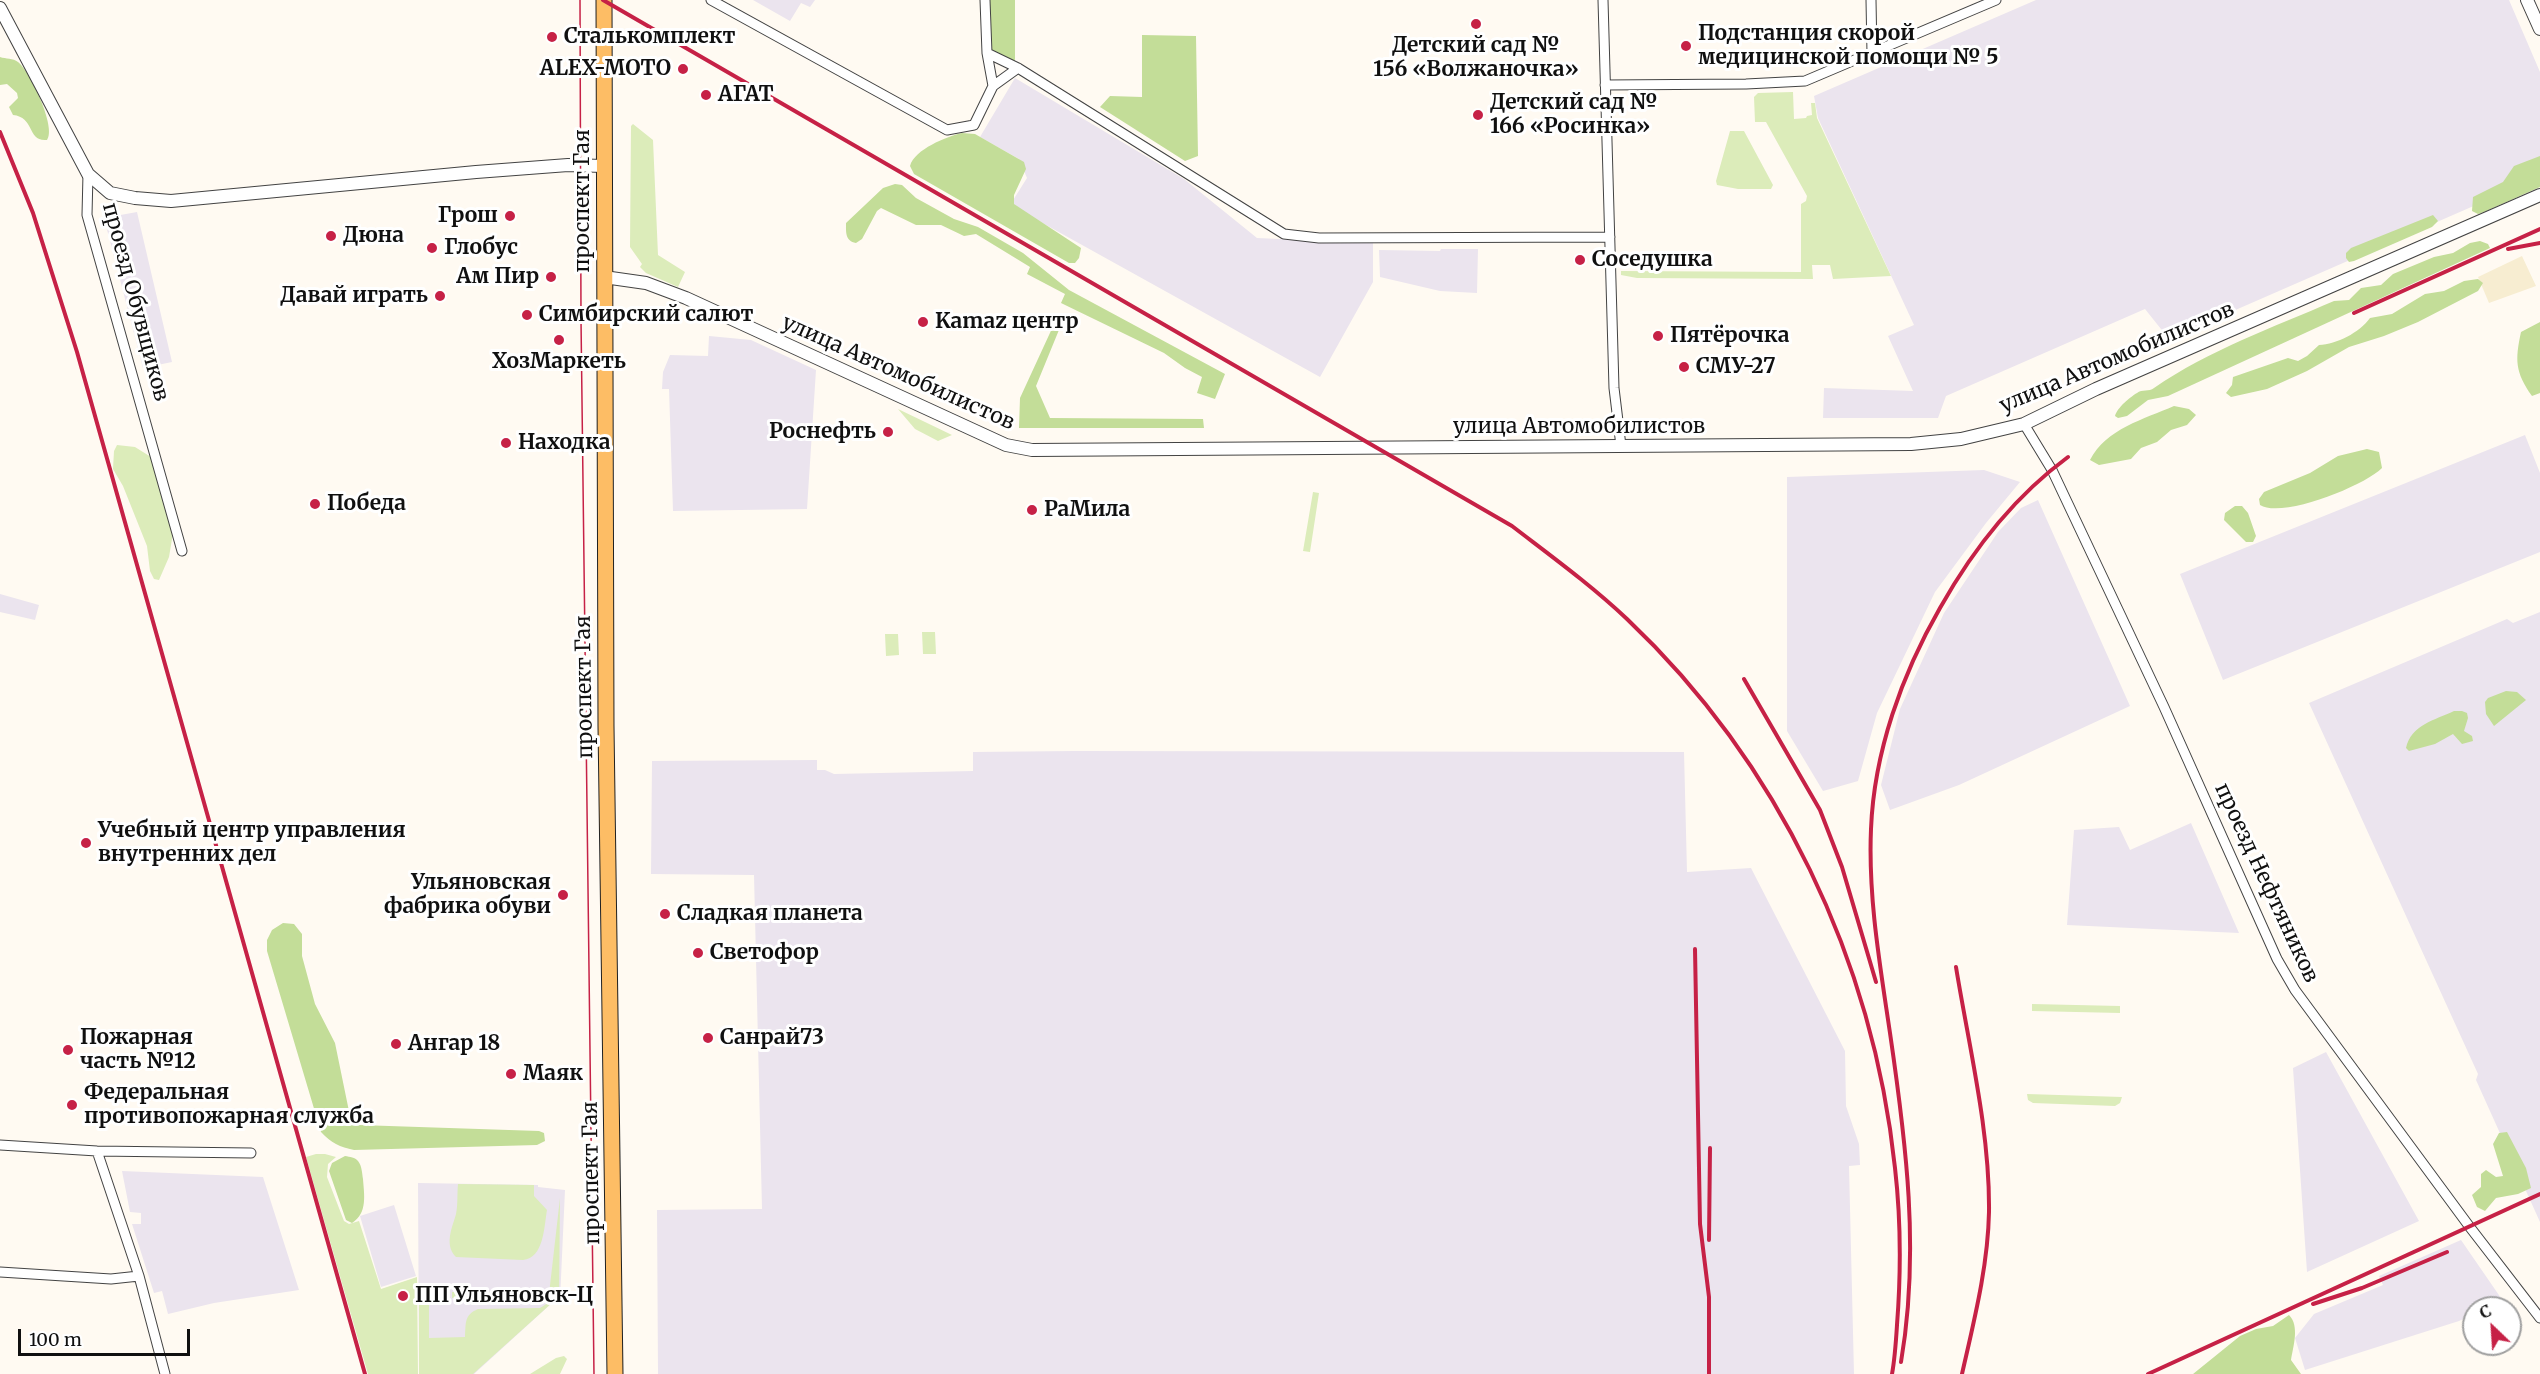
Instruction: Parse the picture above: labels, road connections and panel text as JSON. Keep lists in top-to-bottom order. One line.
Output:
{"streets":{"main road":["проспект Гая"],"street":["проезд Обувщиков","улица Автомобилистов","проезд Нефтяников"]},"crossings":[["проспект Гая","улица Автомобилистов"],["улица Автомобилистов","проезд Нефтяников"]],"places":["Детский сад № 156 «Волжаночка»","Сталькомплект","Подстанция скорой медицинской помощи № 5","ALEX-MOTO","АГАТ","Детский сад № 166 «Росинка»","Грош","Дюна","Глобус","Соседушка","Ам Пир","Давай играть","Симбирский салют","Kamaz центр","Пятёрочка","ХозМаркеть","СМУ-27","Роснефть","Находка","Победа","РаМила","Учебный центр управления внутренних дел","Ульяновская фабрика обуви","Сладкая планета","Светофор","Санрай73","Ангар 18","Пожарная часть №12","Маяк","Федеральная противопожарная служба","ПП Ульяновск-Ц"],"scale_bar":"100 m","north":"top left"}
